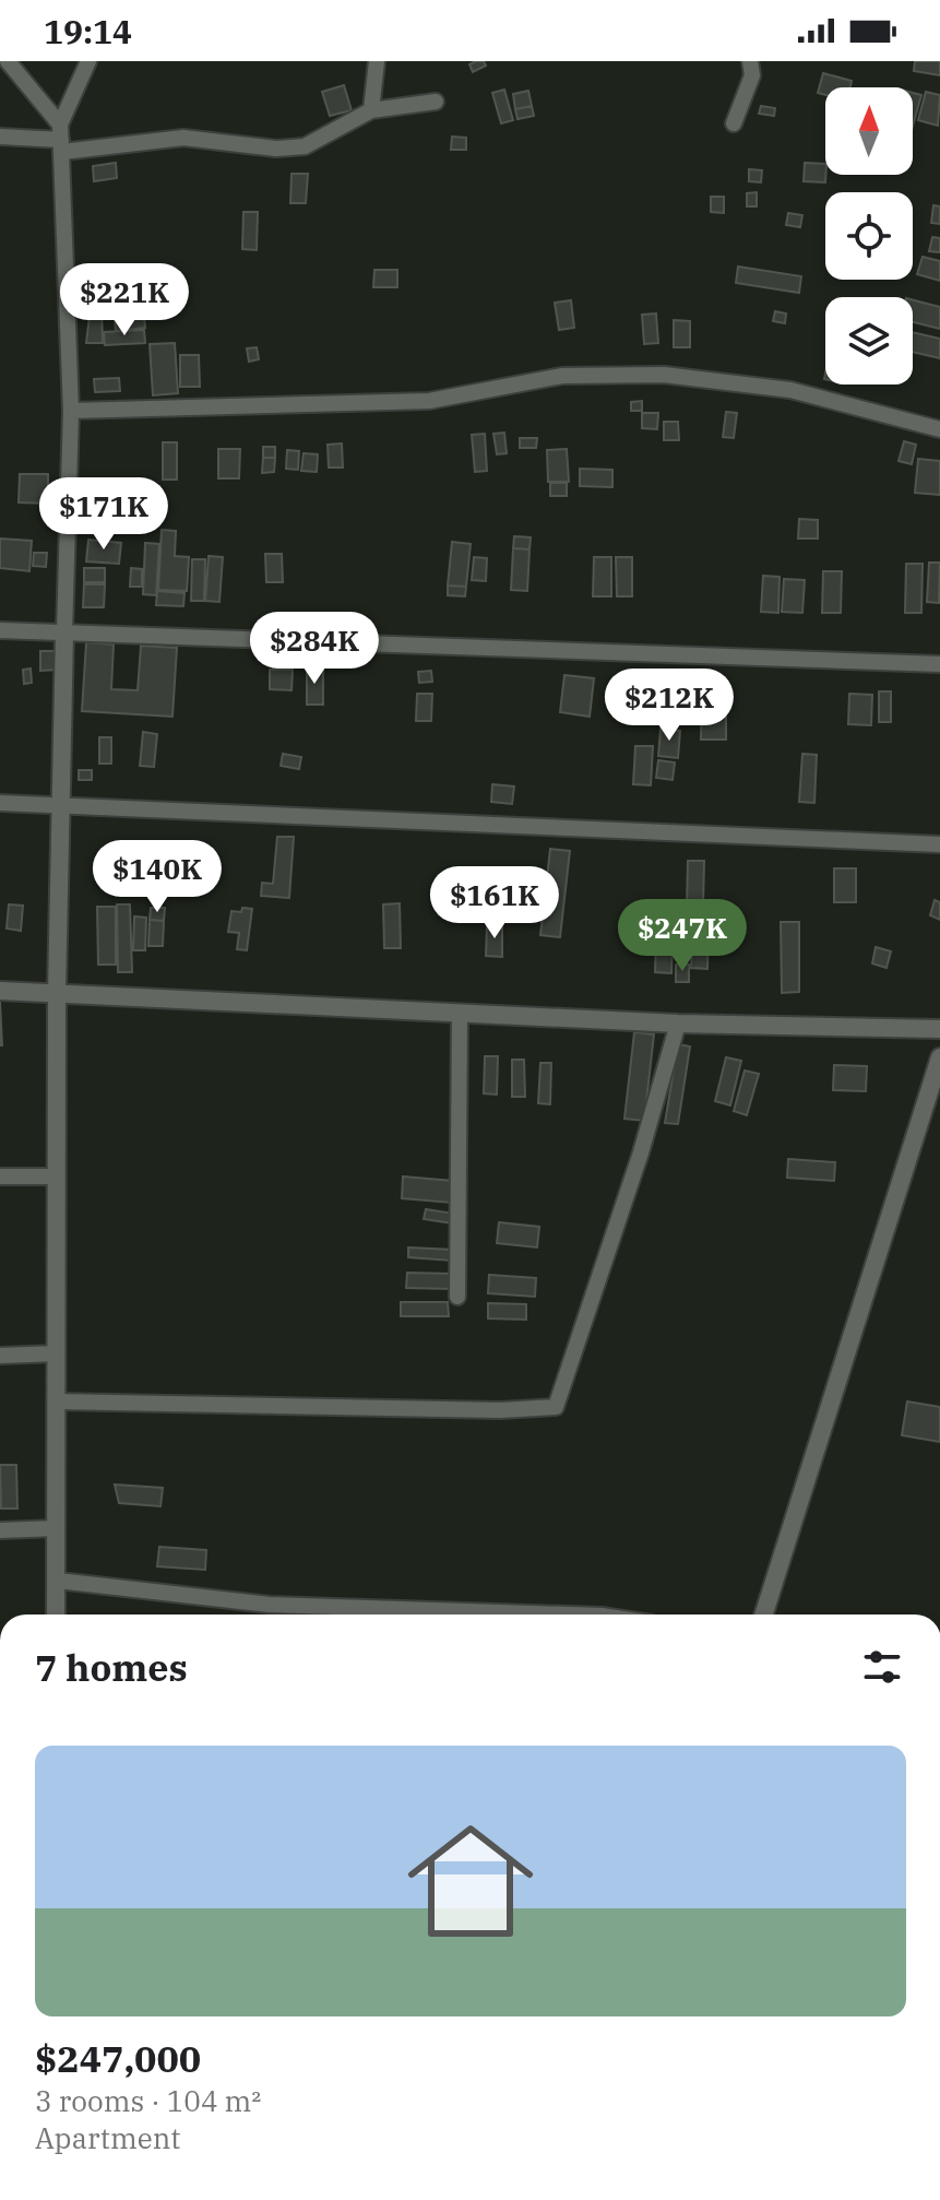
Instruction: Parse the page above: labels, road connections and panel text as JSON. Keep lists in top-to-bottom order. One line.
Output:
{"north":"top","page":{"status":"19:14","price":["$221K","$171K","$284K","$212K","$140K","$161K","$247K"],"heading":"7 homes","list":[{"name":"$247,000","note":"3 rooms · 104 m² · Apartment"}]}}
